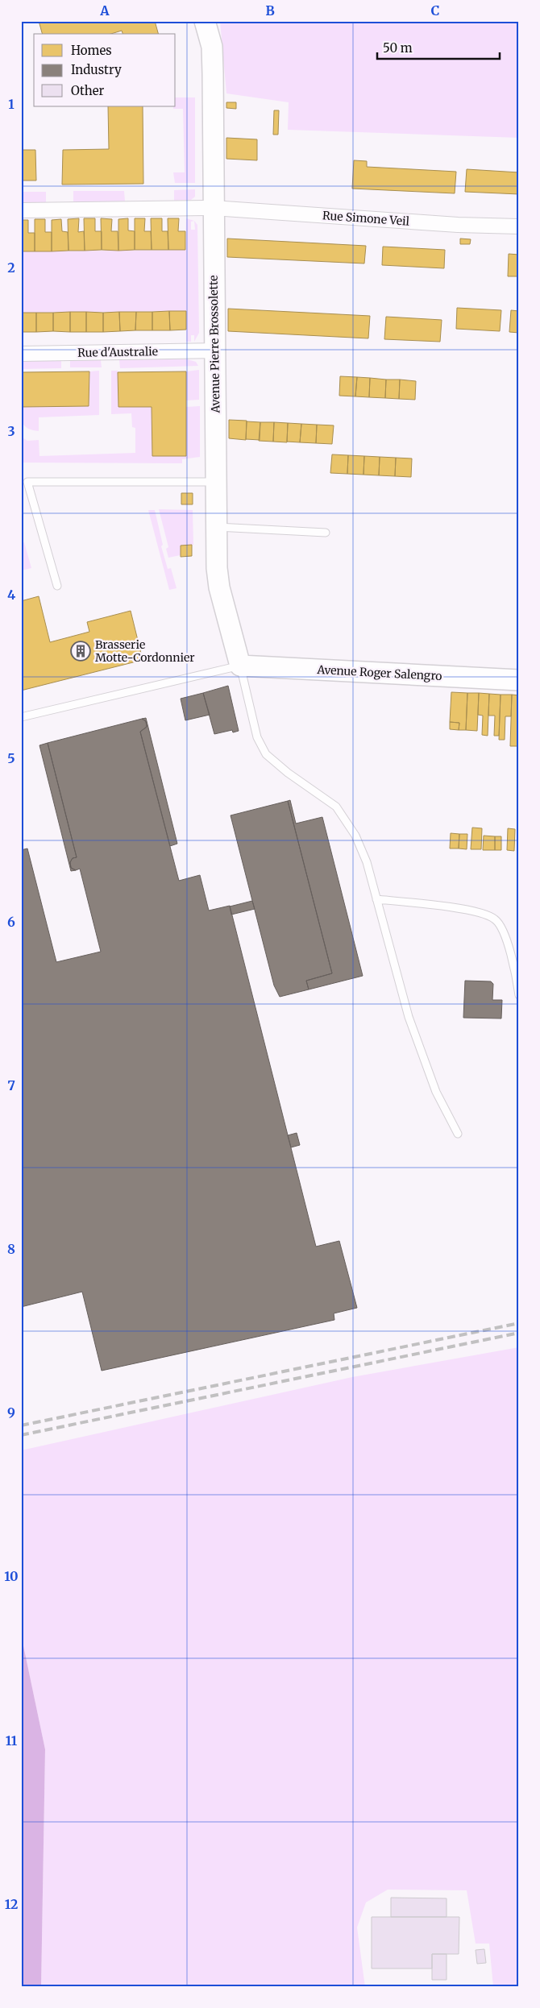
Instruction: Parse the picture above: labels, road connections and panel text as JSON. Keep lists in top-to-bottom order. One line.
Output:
{"streets":{"street":["Rue Simone Veil","Avenue Pierre Brossolette","Rue d'Australie","Avenue Roger Salengro"]},"crossings":[["Rue Simone Veil","Avenue Pierre Brossolette"],["Avenue Pierre Brossolette","Rue d'Australie"],["Avenue Pierre Brossolette","Avenue Roger Salengro"]],"places":{"building":["Brasserie Motte-Cordonnier"]},"legend":["Homes","Industry","Other"],"scale_bar":"50 m","grid":{"columns":["A","B","C"],"rows":["1","2","3","4","5","6","7","8","9","10","11","12"]}}
